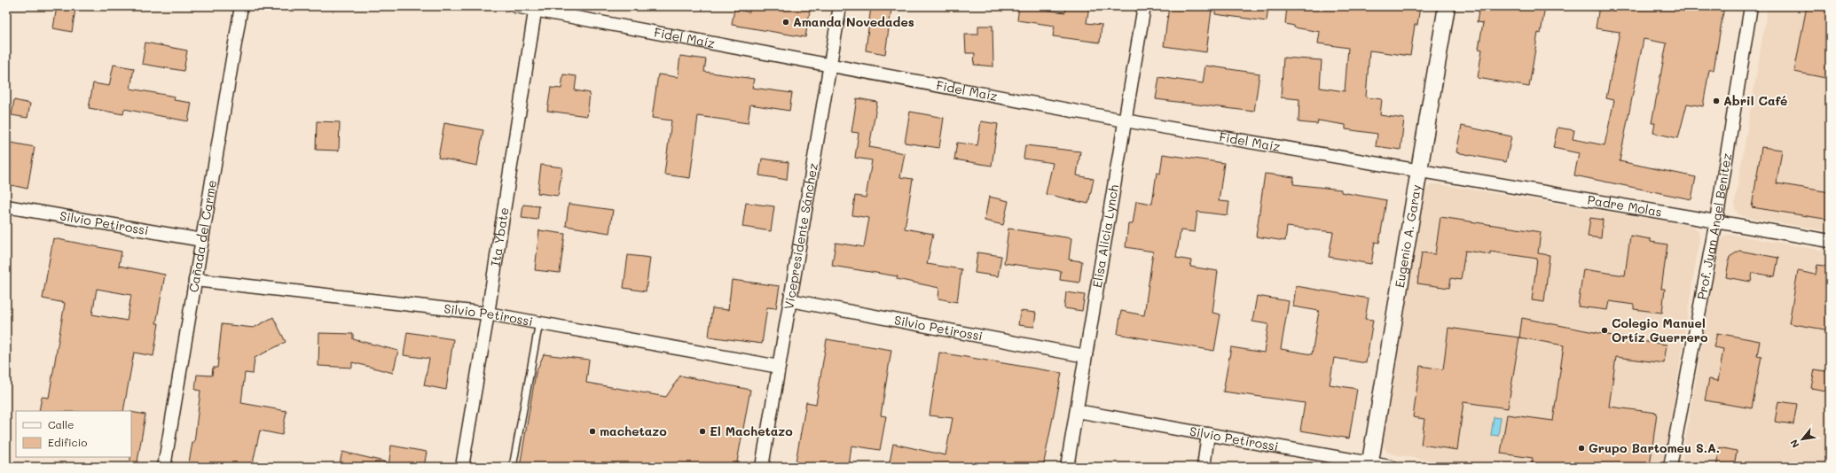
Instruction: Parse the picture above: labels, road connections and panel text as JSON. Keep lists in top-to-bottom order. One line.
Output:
{"streets":{"street":["Fidel Maíz","Padre Molas","Silvio Petirossi","Prof. Juan Angel Benitez","Cañada del Carme","Ita Ybate","Vicepresidente Sánchez","Elisa Alicia Lynch","Eugenio A. Garay"]},"crossings":[["Fidel Maíz","Padre Molas"],["Fidel Maíz","Ita Ybate"],["Fidel Maíz","Vicepresidente Sánchez"],["Fidel Maíz","Elisa Alicia Lynch"],["Fidel Maíz","Eugenio A. Garay"],["Padre Molas","Prof. Juan Angel Benitez"],["Padre Molas","Eugenio A. Garay"],["Silvio Petirossi","Cañada del Carme"],["Silvio Petirossi","Ita Ybate"],["Silvio Petirossi","Vicepresidente Sánchez"],["Silvio Petirossi","Elisa Alicia Lynch"],["Silvio Petirossi","Eugenio A. Garay"]],"places":["Amanda Novedades","Abril Café","Colegio Manuel Ortíz Guerrero","machetazo","El Machetazo","Grupo Bartomeu S.A."],"legend":["Calle","Edificio"],"north":"bottom left"}
